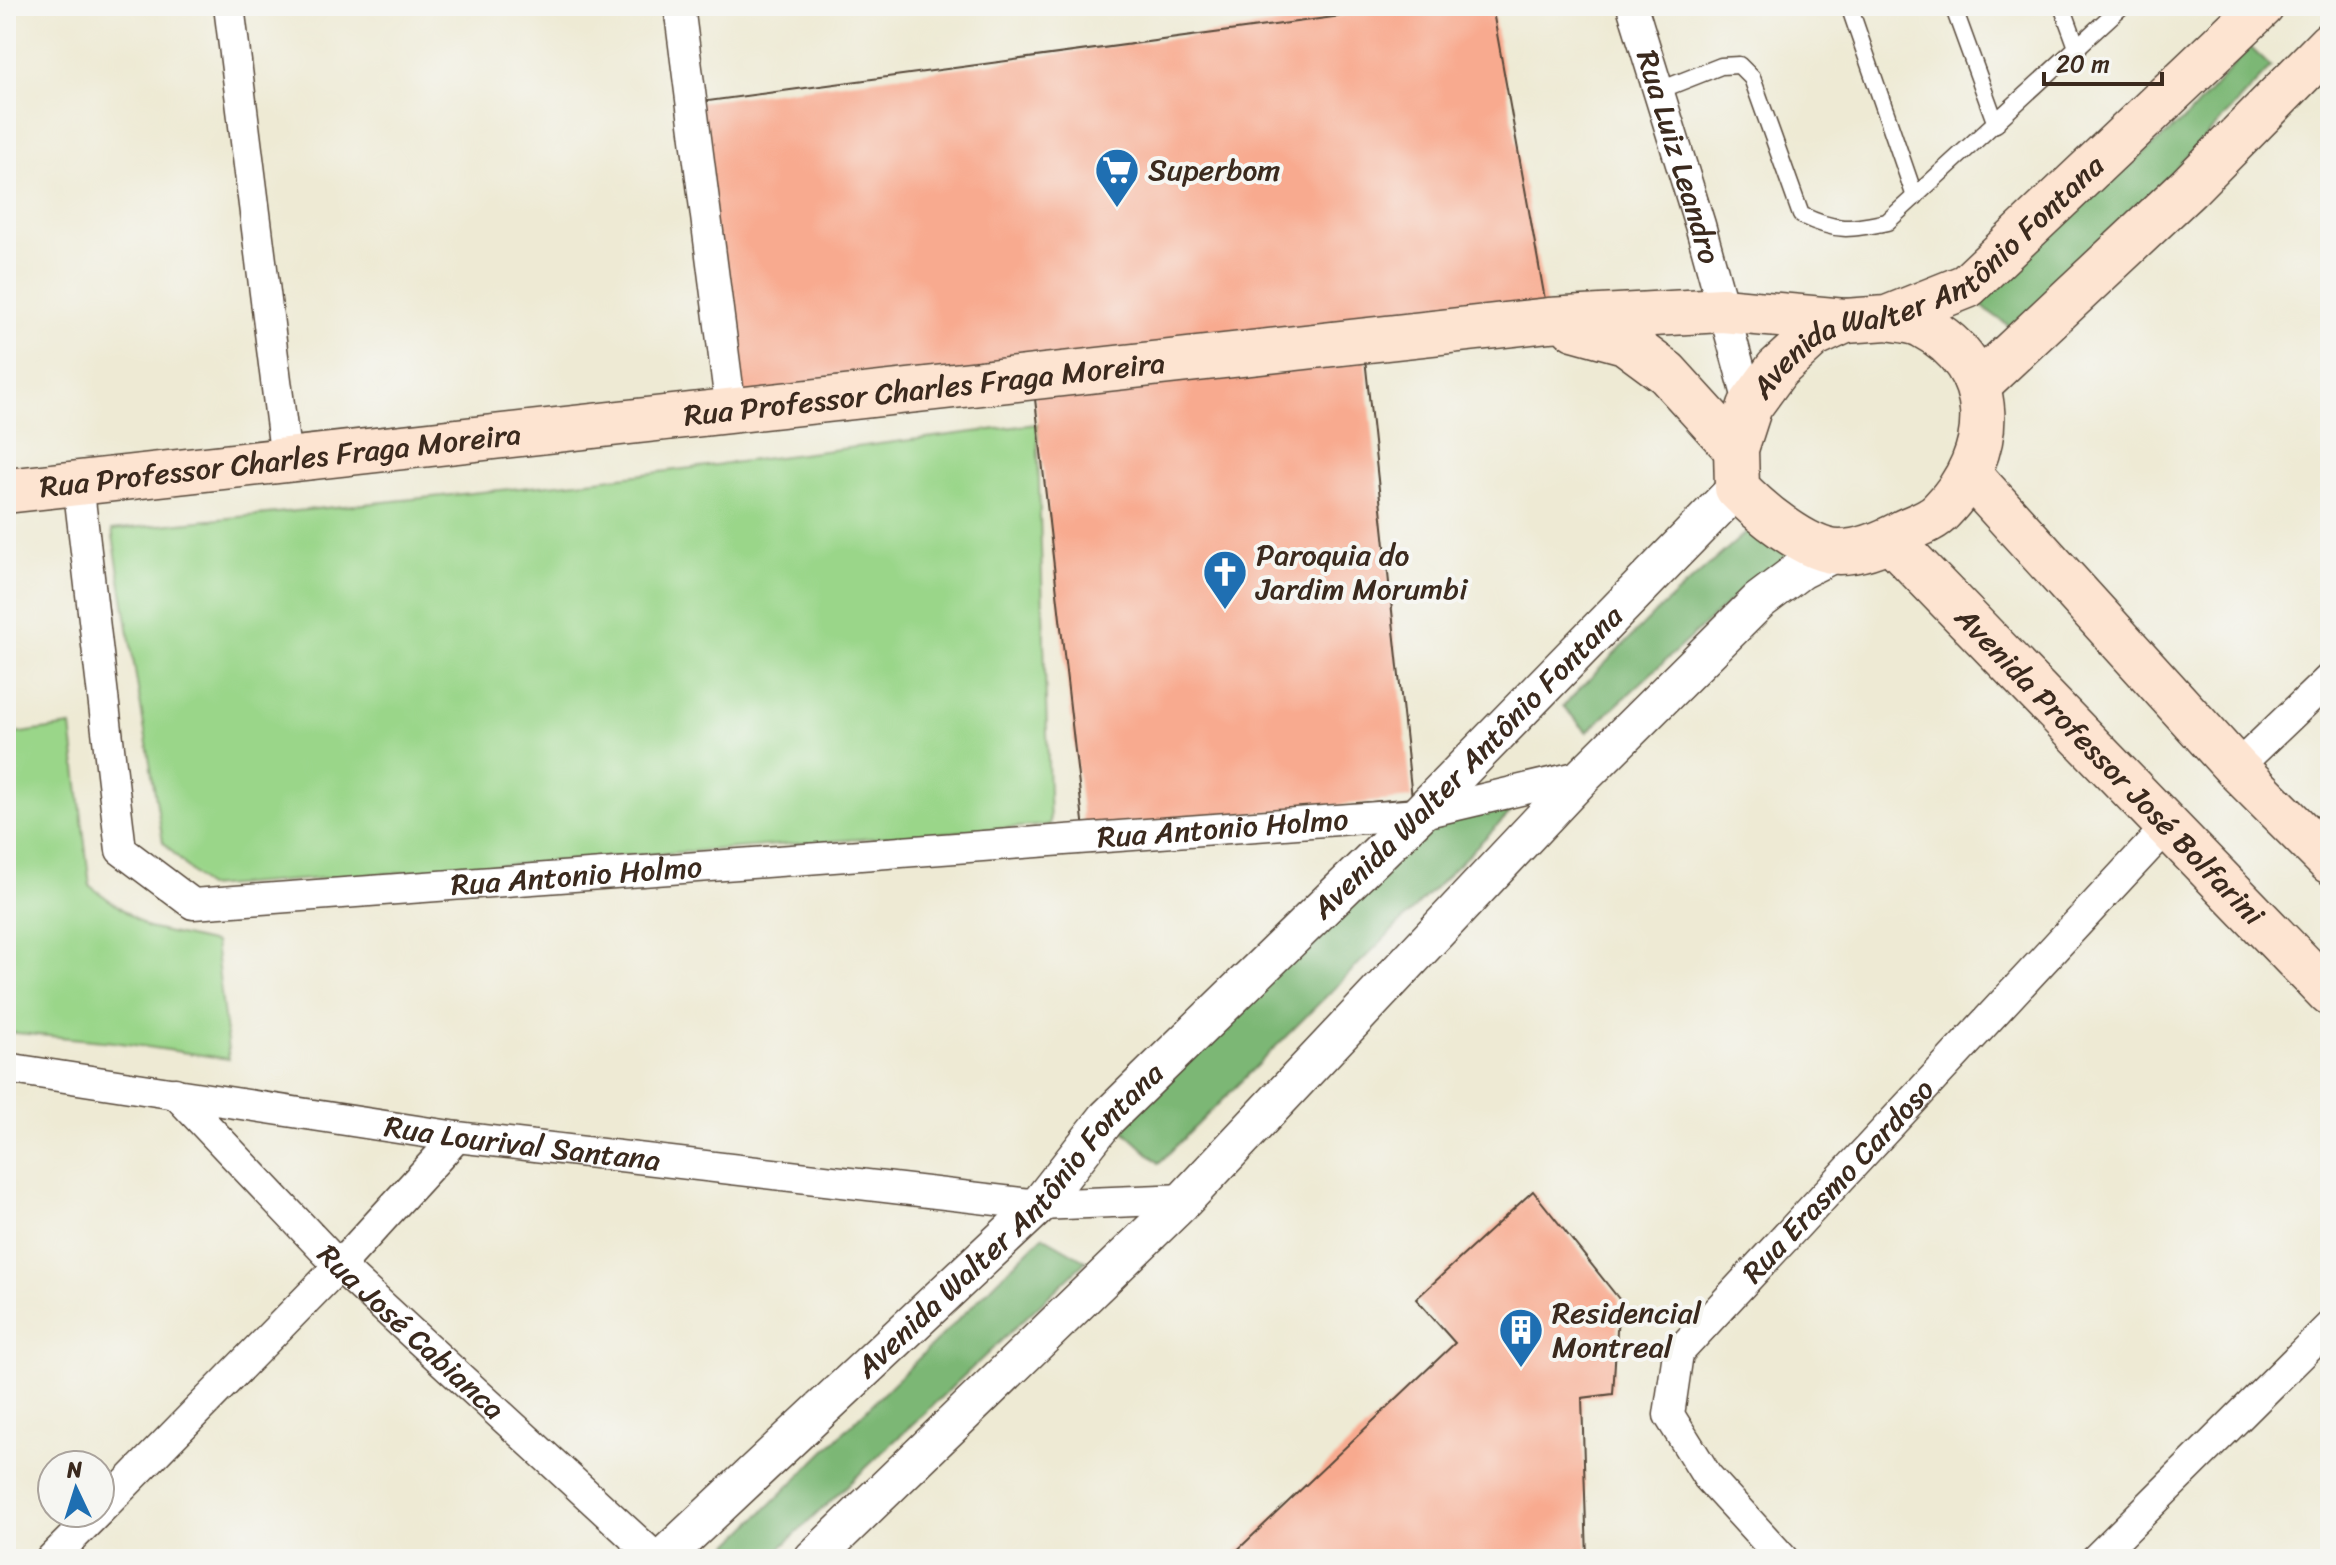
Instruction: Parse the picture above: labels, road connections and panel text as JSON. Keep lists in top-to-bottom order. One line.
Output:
{"streets":{"main road":["Avenida Walter Antônio Fontana","Rua Professor Charles Fraga Moreira","Avenida Professor José Bolfarini"],"street":["Rua Luiz Leandro","Rua Antonio Holmo","Rua Lourival Santana","Rua Erasmo Cardoso","Rua José Cabianca"]},"crossings":[["Rua Luiz Leandro","Avenida Walter Antônio Fontana"],["Rua Luiz Leandro","Rua Professor Charles Fraga Moreira"],["Rua Luiz Leandro","Avenida Professor José Bolfarini"],["Avenida Walter Antônio Fontana","Rua Professor Charles Fraga Moreira"],["Avenida Walter Antônio Fontana","Avenida Professor José Bolfarini"],["Avenida Walter Antônio Fontana","Rua Antonio Holmo"],["Avenida Walter Antônio Fontana","Rua Lourival Santana"],["Avenida Walter Antônio Fontana","Rua José Cabianca"],["Rua Professor Charles Fraga Moreira","Avenida Professor José Bolfarini"],["Rua Professor Charles Fraga Moreira","Rua Antonio Holmo"],["Avenida Professor José Bolfarini","Rua Erasmo Cardoso"],["Rua Lourival Santana","Rua José Cabianca"]],"places":{"supermarket":["Superbom"],"church":["Paroquia do Jardim Morumbi"],"building":["Residencial Montreal"]},"scale_bar":"20 m","north":"top"}
